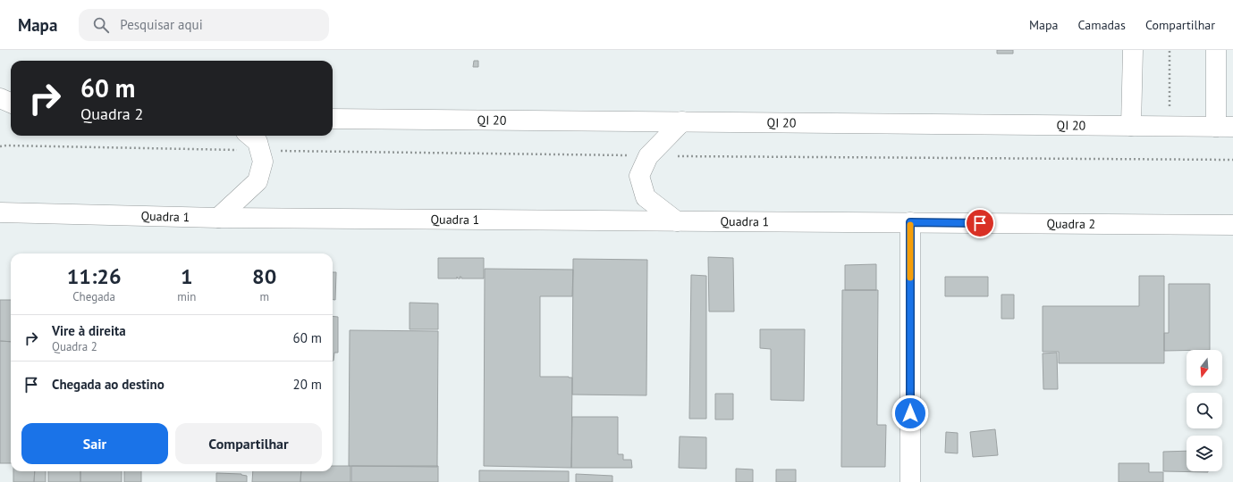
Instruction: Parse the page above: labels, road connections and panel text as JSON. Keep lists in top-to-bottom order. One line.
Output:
{"streets":{"street":["QI 20","Quadra 1","Quadra 2"]},"crossings":[["Quadra 1","Quadra 2"]],"north":"bottom","page":{"header":"Mapa","search":"Pesquisar aqui","nav":["Mapa","Camadas","Compartilhar"],"turn":["60 m","Quadra 2"],"eta":["11:26","Chegada","1","min","80","m"],"list":[{"name":"Vire à direita","note":"Quadra 2","value":"60 m"},{"name":"Chegada ao destino","value":"20 m"}],"buttons":["Sair","Compartilhar"]}}
